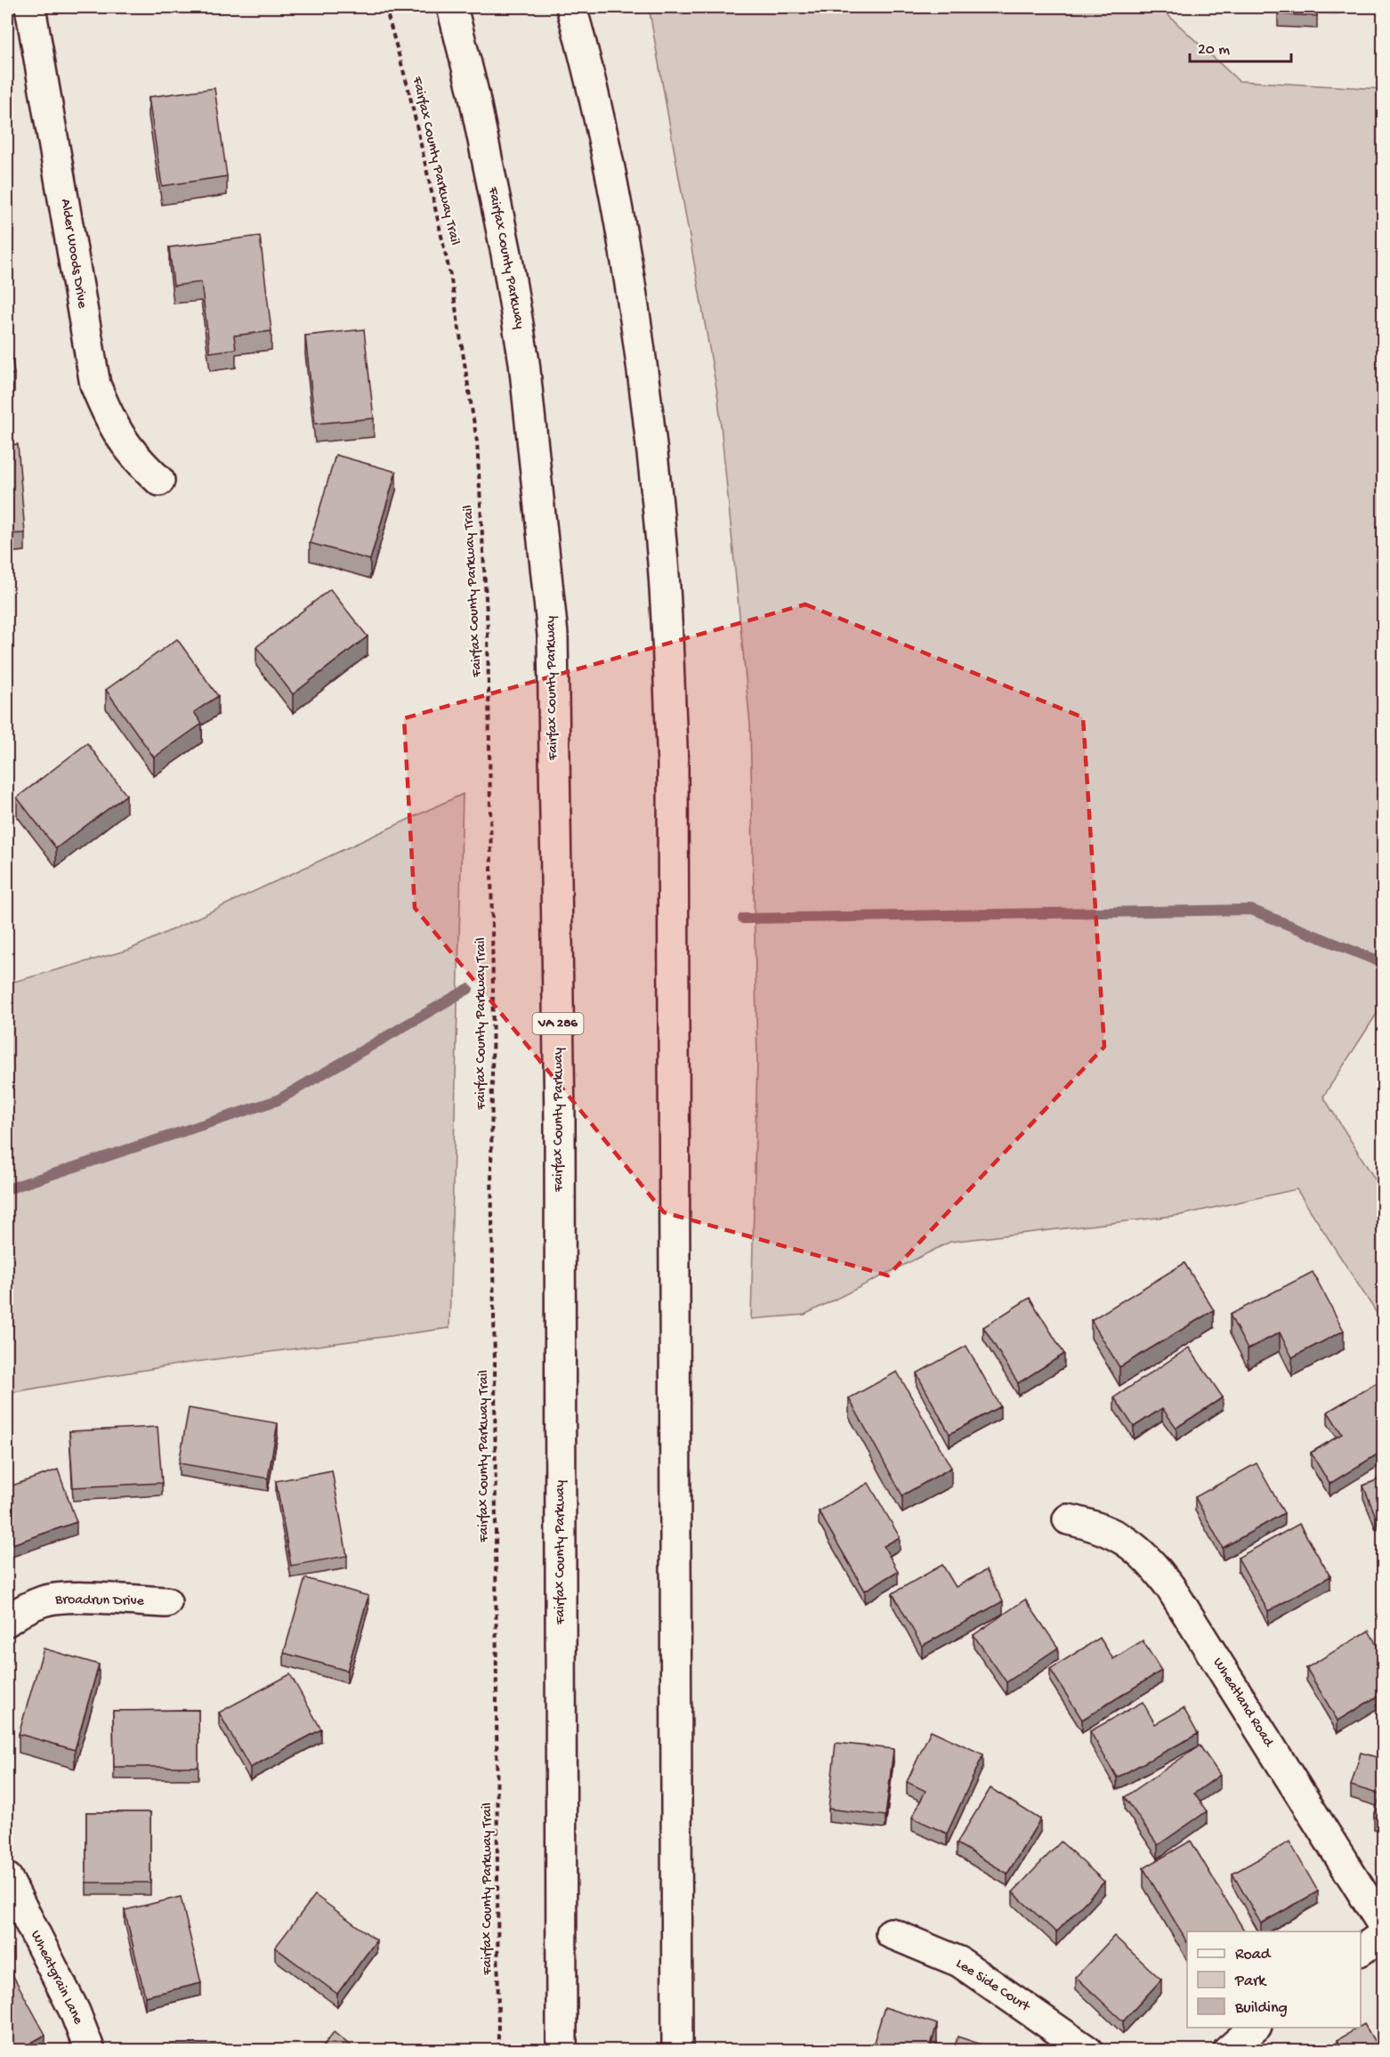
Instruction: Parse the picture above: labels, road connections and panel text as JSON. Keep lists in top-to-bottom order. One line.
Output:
{"streets":{"main road":["Alder Woods Drive","Fairfax County Parkway","VA 286","Broadrun Drive","Wheatland Road","Wheatgrain Lane","Lee Side Court"],"path":["Fairfax County Parkway Trail"]},"legend":["Road","Park","Building"],"scale_bar":"20 m"}
